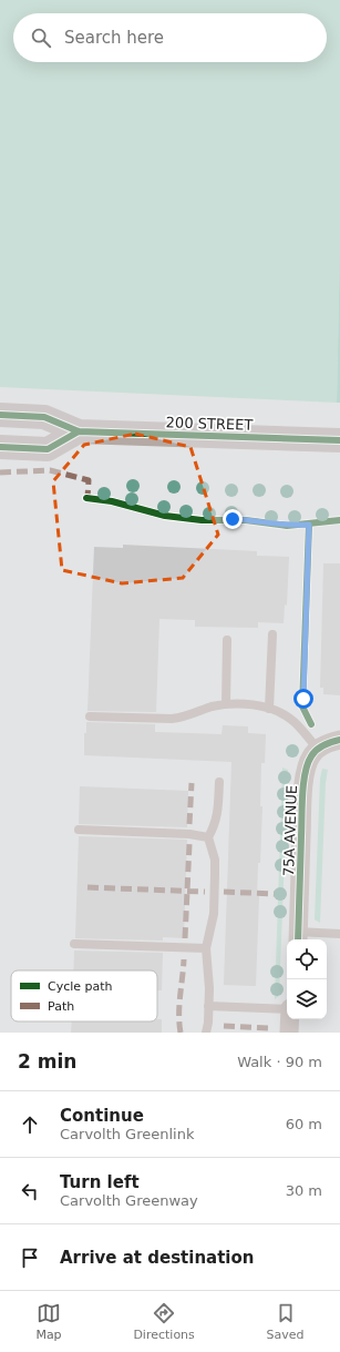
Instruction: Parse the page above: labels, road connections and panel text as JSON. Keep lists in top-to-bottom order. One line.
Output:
{"streets":{"main road":["200 STREET"],"street":["75A AVENUE"]},"legend":["Cycle path","Path"],"page":{"search":"Search here","heading":["2 min","Walk · 90 m"],"list":[["Continue","Carvolth Greenlink","60 m"],["Turn left","Carvolth Greenway","30 m"],"Arrive at destination"],"nav":["Map","Directions","Saved"]}}
